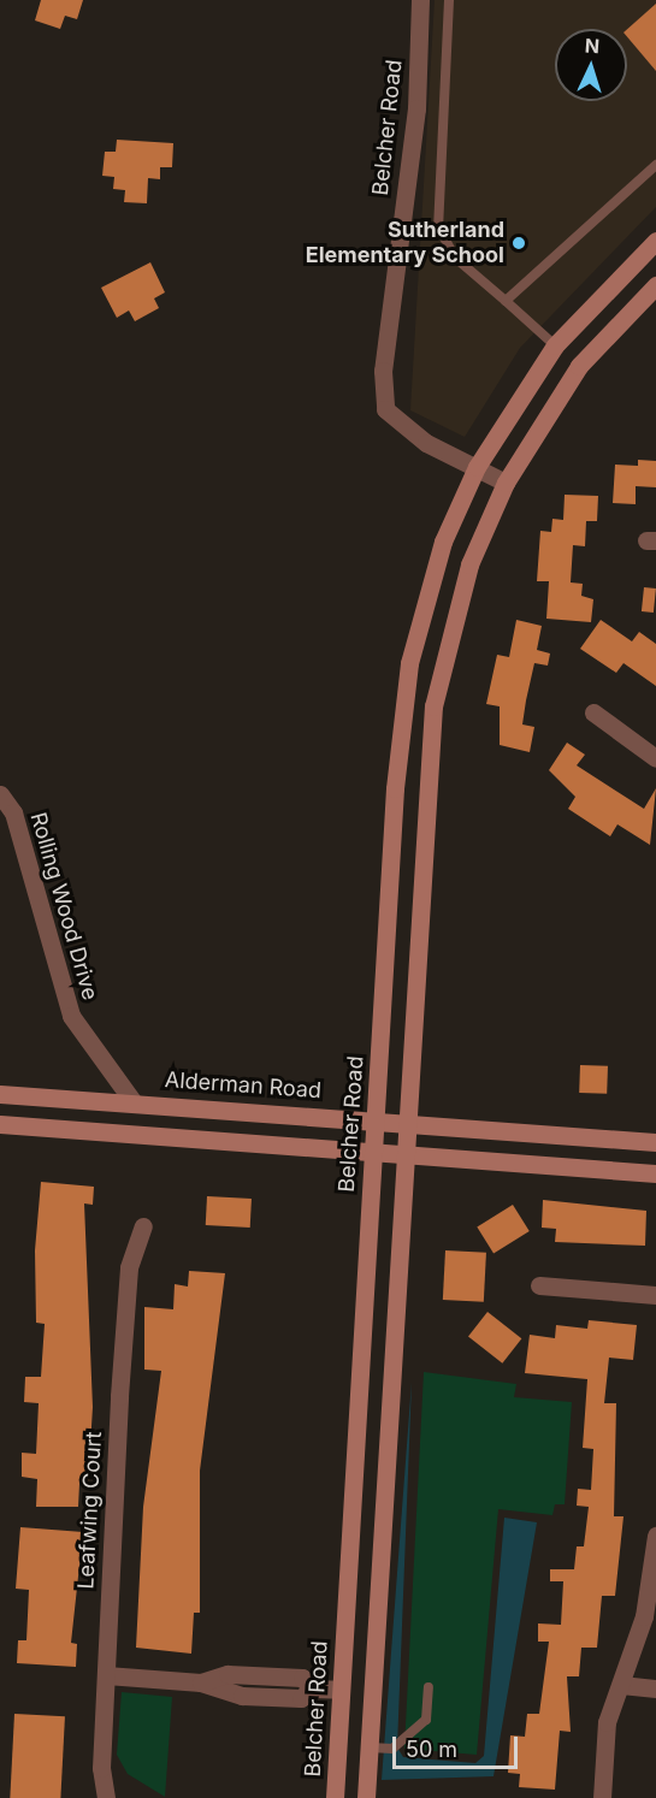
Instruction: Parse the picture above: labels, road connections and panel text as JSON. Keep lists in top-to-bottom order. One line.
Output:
{"streets":{"main road":["Belcher Road","Alderman Road"],"street":["Rolling Wood Drive","Leafwing Court"]},"crossings":[["Belcher Road","Alderman Road"],["Rolling Wood Drive","Alderman Road"]],"places":["Sutherland Elementary School"],"scale_bar":"50 m","north":"top"}
